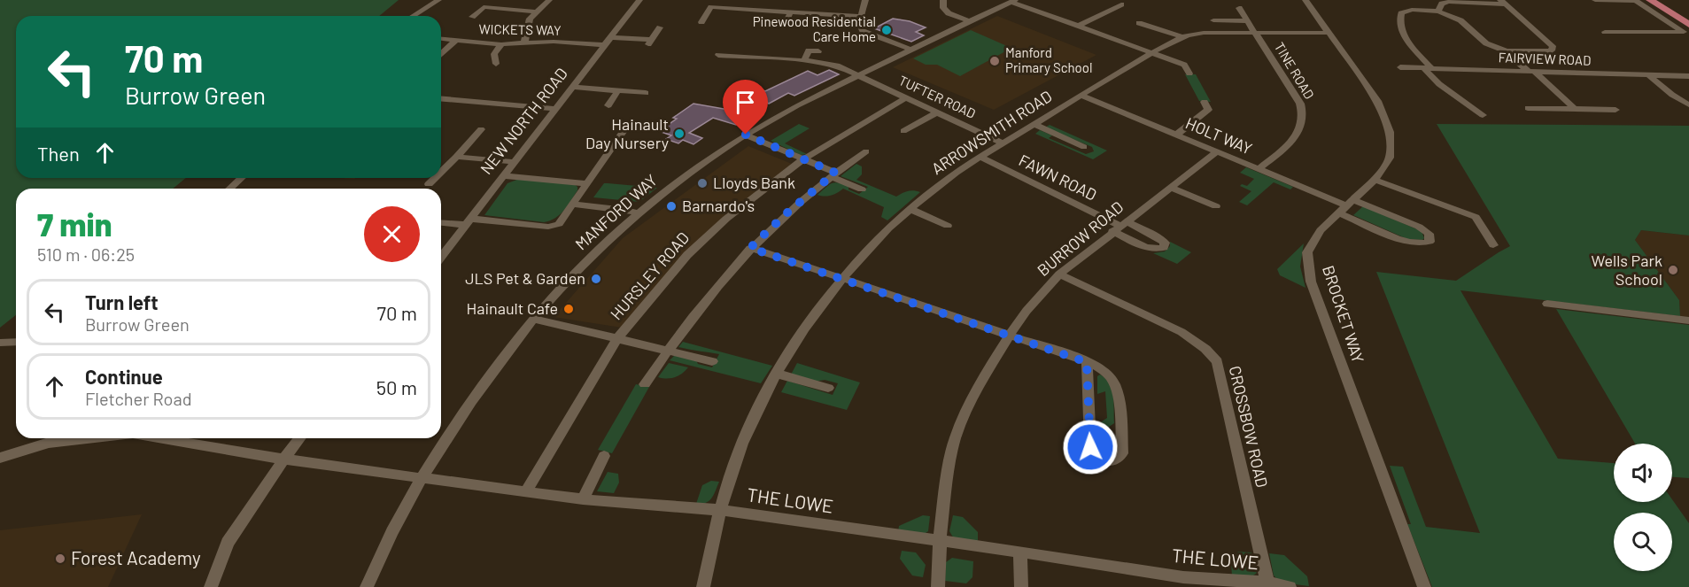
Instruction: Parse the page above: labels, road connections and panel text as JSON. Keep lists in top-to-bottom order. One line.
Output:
{"streets":{"street":["WICKETS WAY","FAIRVIEW ROAD","TINE ROAD","TUFTER ROAD","NEW NORTH ROAD","ARROWSMITH ROAD","HOLT WAY","FAWN ROAD","MANFORD WAY","BURROW ROAD","HURSLEY ROAD","BROCKET WAY","CROSSBOW ROAD","THE LOWE"]},"crossings":[["WICKETS WAY","NEW NORTH ROAD"],["TINE ROAD","ARROWSMITH ROAD"],["TINE ROAD","HOLT WAY"],["TUFTER ROAD","ARROWSMITH ROAD"],["TUFTER ROAD","MANFORD WAY"],["TUFTER ROAD","HURSLEY ROAD"],["ARROWSMITH ROAD","HOLT WAY"],["ARROWSMITH ROAD","FAWN ROAD"],["ARROWSMITH ROAD","BROCKET WAY"],["ARROWSMITH ROAD","THE LOWE"],["HOLT WAY","BURROW ROAD"],["HOLT WAY","BROCKET WAY"],["FAWN ROAD","BURROW ROAD"],["MANFORD WAY","THE LOWE"],["BURROW ROAD","CROSSBOW ROAD"],["BURROW ROAD","THE LOWE"],["HURSLEY ROAD","THE LOWE"],["CROSSBOW ROAD","THE LOWE"]],"places":["Pinewood Residential Care Home","Manford Primary School","Hainault Day Nursery","Lloyds Bank","Barnardo's","Wells Park School","JLS Pet & Garden","Hainault Cafe","Forest Academy"],"page":{"turn":["70 m","Burrow Green"],"then":"Then","heading":["7 min","510 m · 06:25"],"list":[{"name":"Turn left","note":"Burrow Green","value":"70 m"},{"name":"Continue","note":"Fletcher Road","value":"50 m"}]}}
